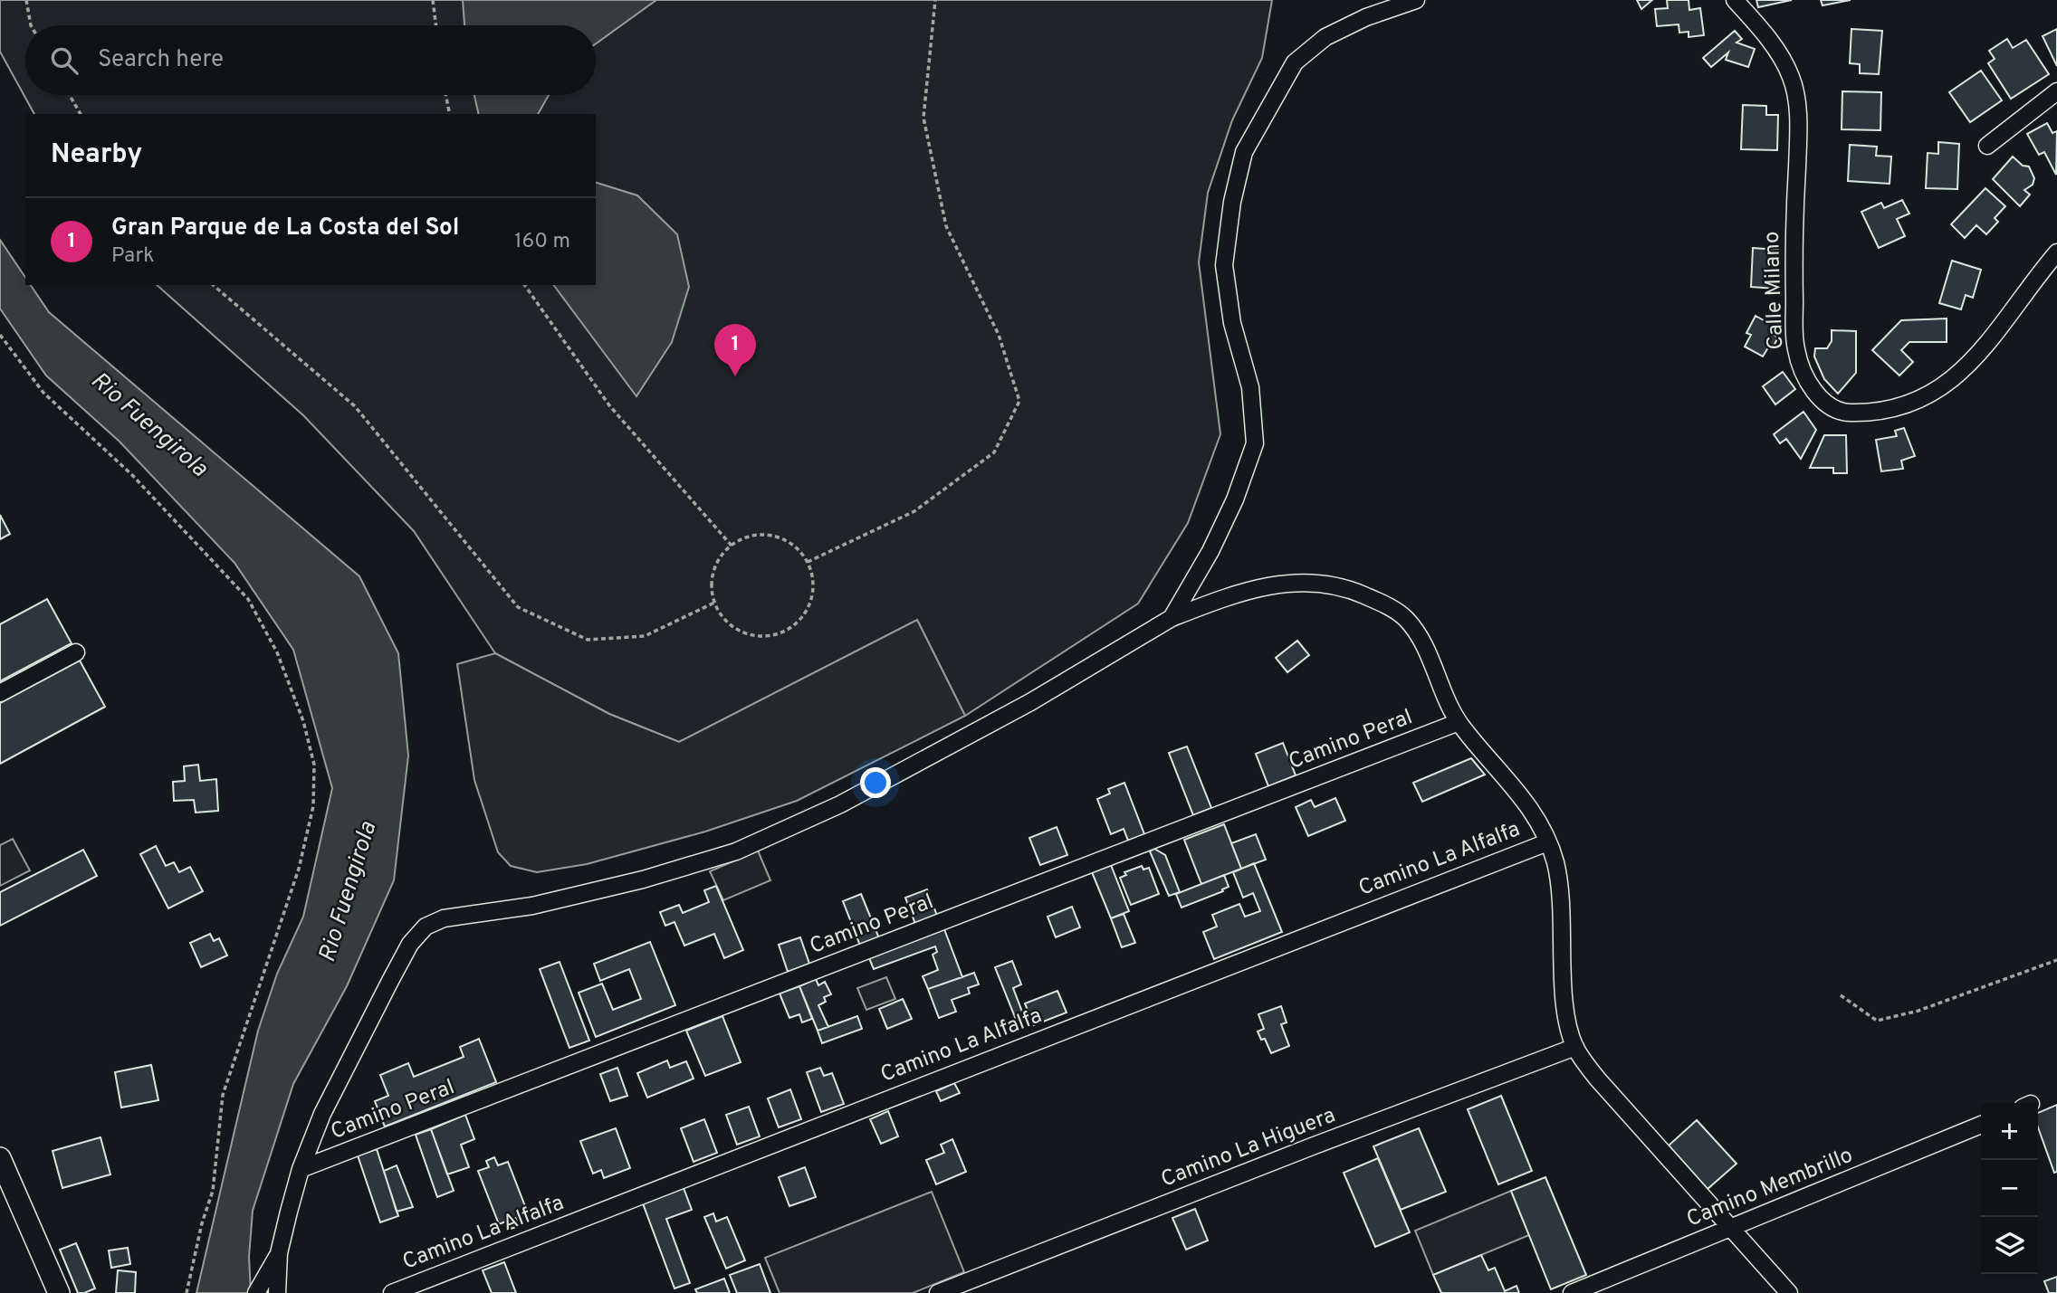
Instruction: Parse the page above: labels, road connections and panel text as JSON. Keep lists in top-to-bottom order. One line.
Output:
{"streets":{"street":["Calle Milano","Camino Peral","Camino La Alfalfa","Camino La Higuera","Camino Membrillo"]},"water":["Rio Fuengirola"],"page":{"search":"Search here","heading":"Nearby","list":[{"mark":"1","name":"Gran Parque de La Costa del Sol","note":"Park","value":"160 m"}],"pins":"1","map_buttons":["+","−"]}}
